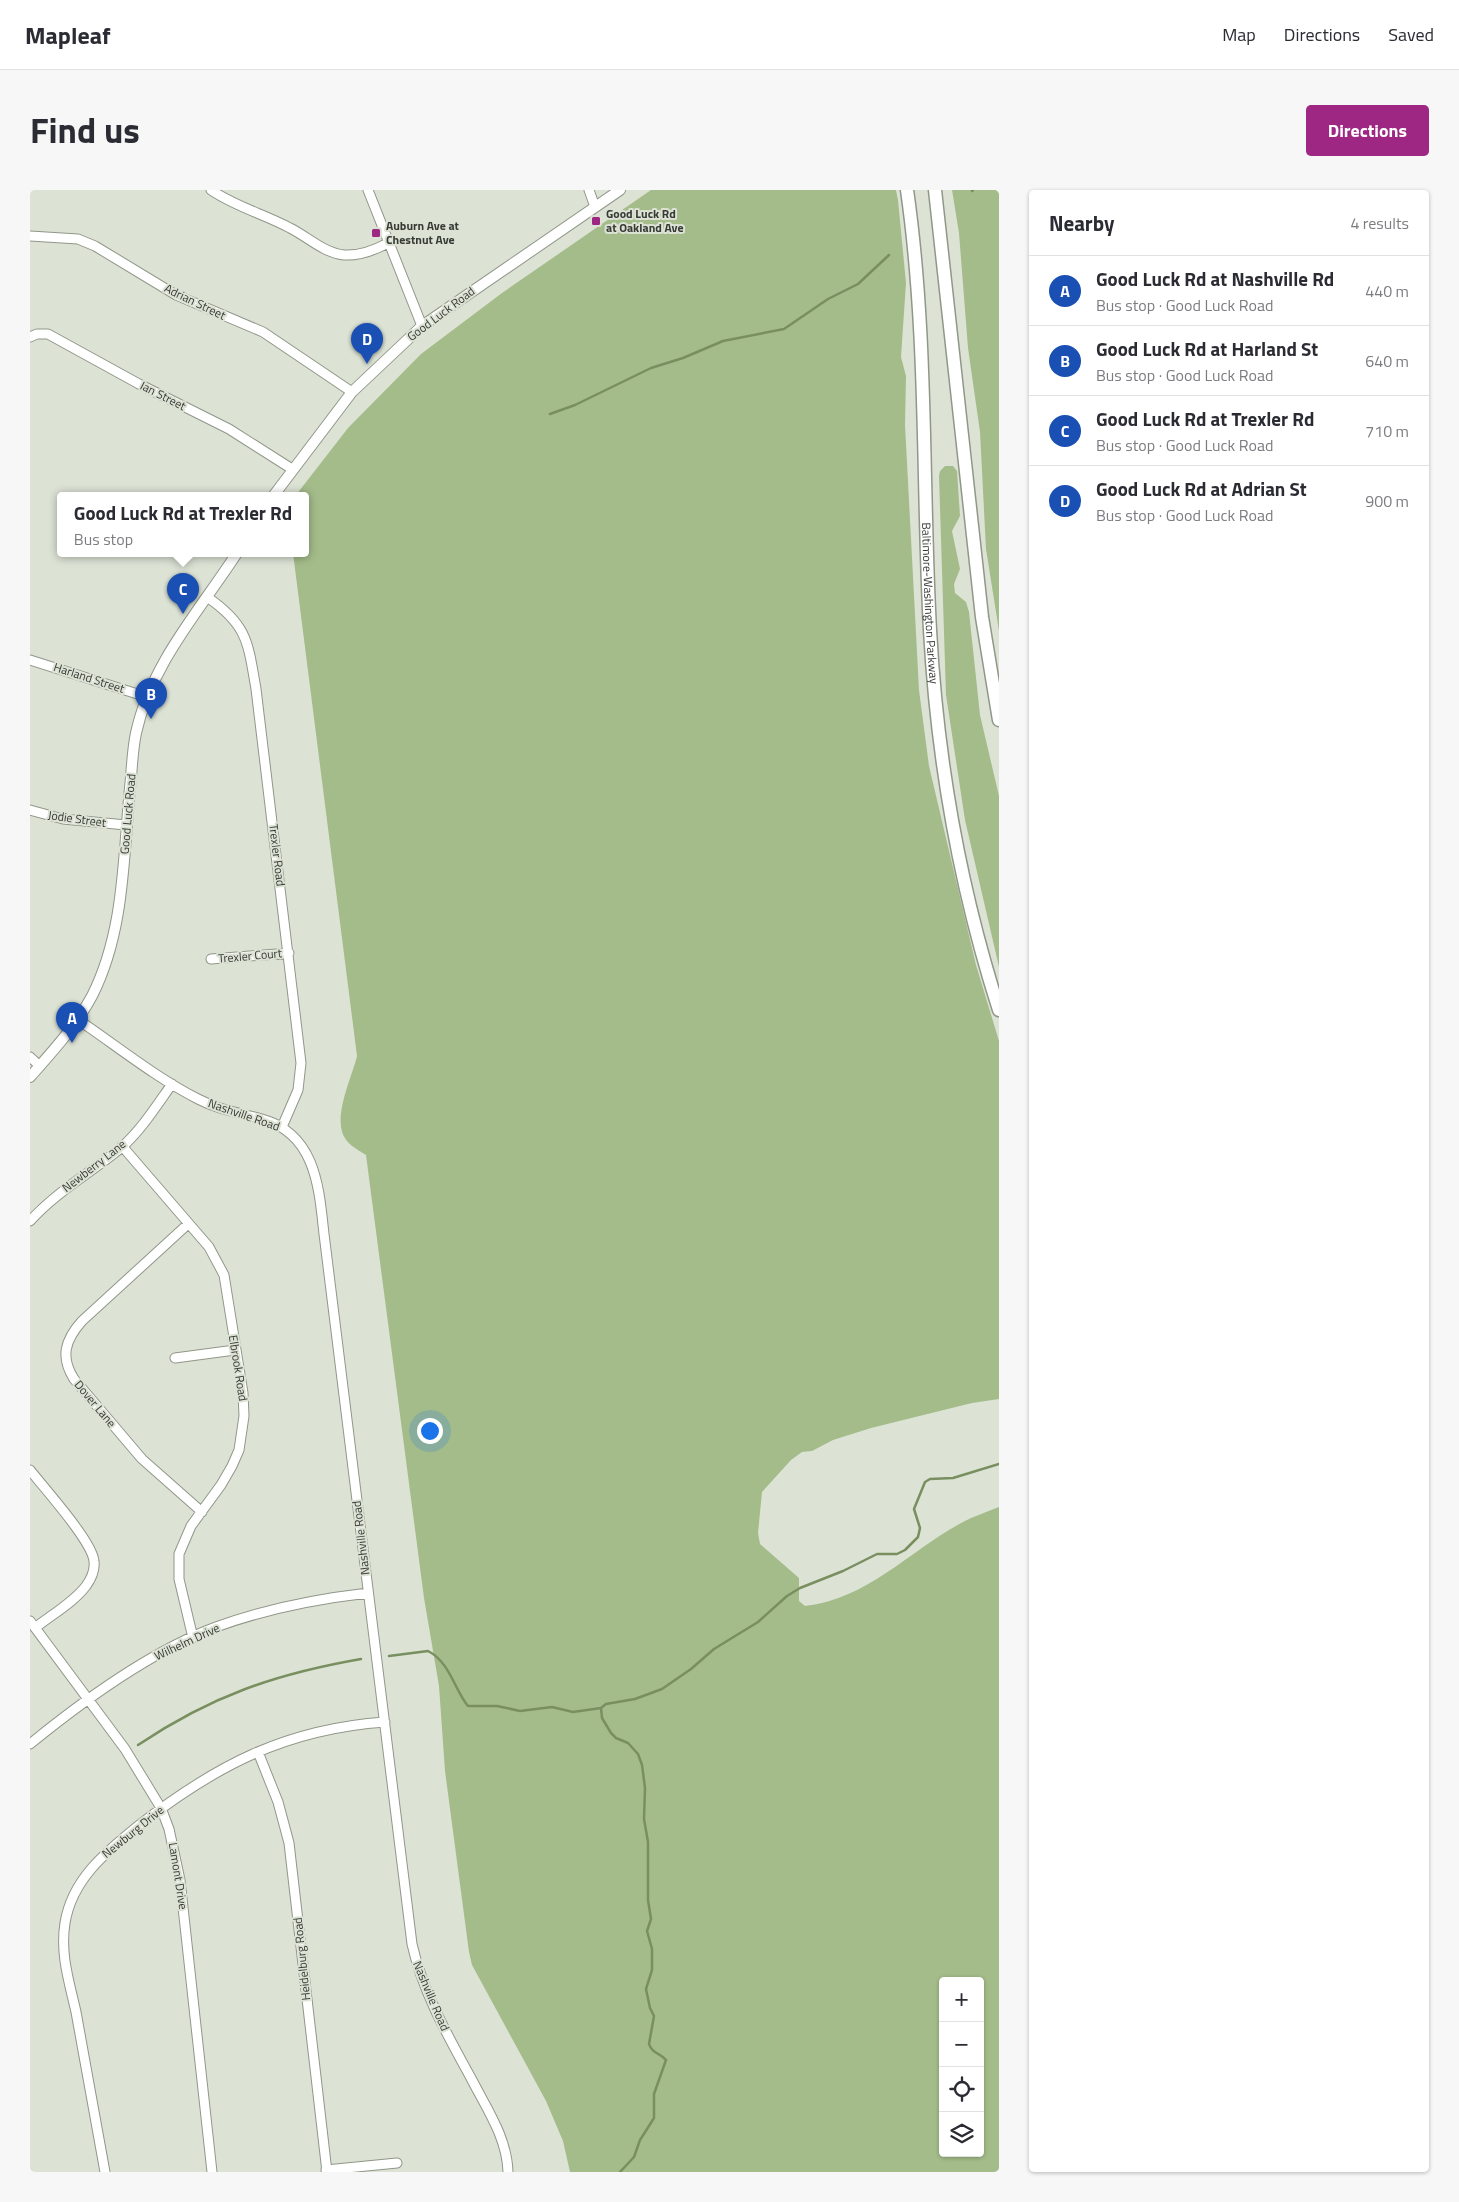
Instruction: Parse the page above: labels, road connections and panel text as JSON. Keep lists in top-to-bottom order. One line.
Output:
{"streets":{"highway":["Baltimore-Washington Parkway"],"main road":["Good Luck Road"],"street":["Adrian Street","Ian Street","Harland Street","Jodie Street","Trexler Road","Trexler Court","Nashville Road","Newberry Lane","Elbrook Road","Dover Lane","Wilhelm Drive","Newburg Drive","Lamont Drive","Heidelburg Road"]},"crossings":[["Adrian Street","Good Luck Road"],["Good Luck Road","Ian Street"],["Good Luck Road","Harland Street"],["Good Luck Road","Jodie Street"],["Good Luck Road","Trexler Road"],["Good Luck Road","Nashville Road"],["Trexler Road","Trexler Court"],["Trexler Road","Nashville Road"],["Nashville Road","Newberry Lane"],["Nashville Road","Wilhelm Drive"],["Nashville Road","Newburg Drive"],["Newberry Lane","Elbrook Road"],["Elbrook Road","Dover Lane"],["Elbrook Road","Wilhelm Drive"],["Wilhelm Drive","Lamont Drive"],["Newburg Drive","Lamont Drive"],["Newburg Drive","Heidelburg Road"]],"places":{"transit":["Good Luck Rd at Oakland Ave","Auburn Ave at Chestnut Ave"]},"page":{"header":"Mapleaf","nav":["Map","Directions","Saved"],"title":"Find us","buttons":"Directions","heading":["Nearby","4 results"],"list":[{"mark":"A","name":"Good Luck Rd at Nashville Rd","note":"Bus stop · Good Luck Road","value":"440 m"},{"mark":"B","name":"Good Luck Rd at Harland St","note":"Bus stop · Good Luck Road","value":"640 m"},{"mark":"C","name":"Good Luck Rd at Trexler Rd","note":"Bus stop · Good Luck Road","value":"710 m"},{"mark":"D","name":"Good Luck Rd at Adrian St","note":"Bus stop · Good Luck Road","value":"900 m"}],"pins":["D","C","B","A"],"popup":["Good Luck Rd at Trexler Rd","Bus stop"],"map_buttons":["+","−"]}}
